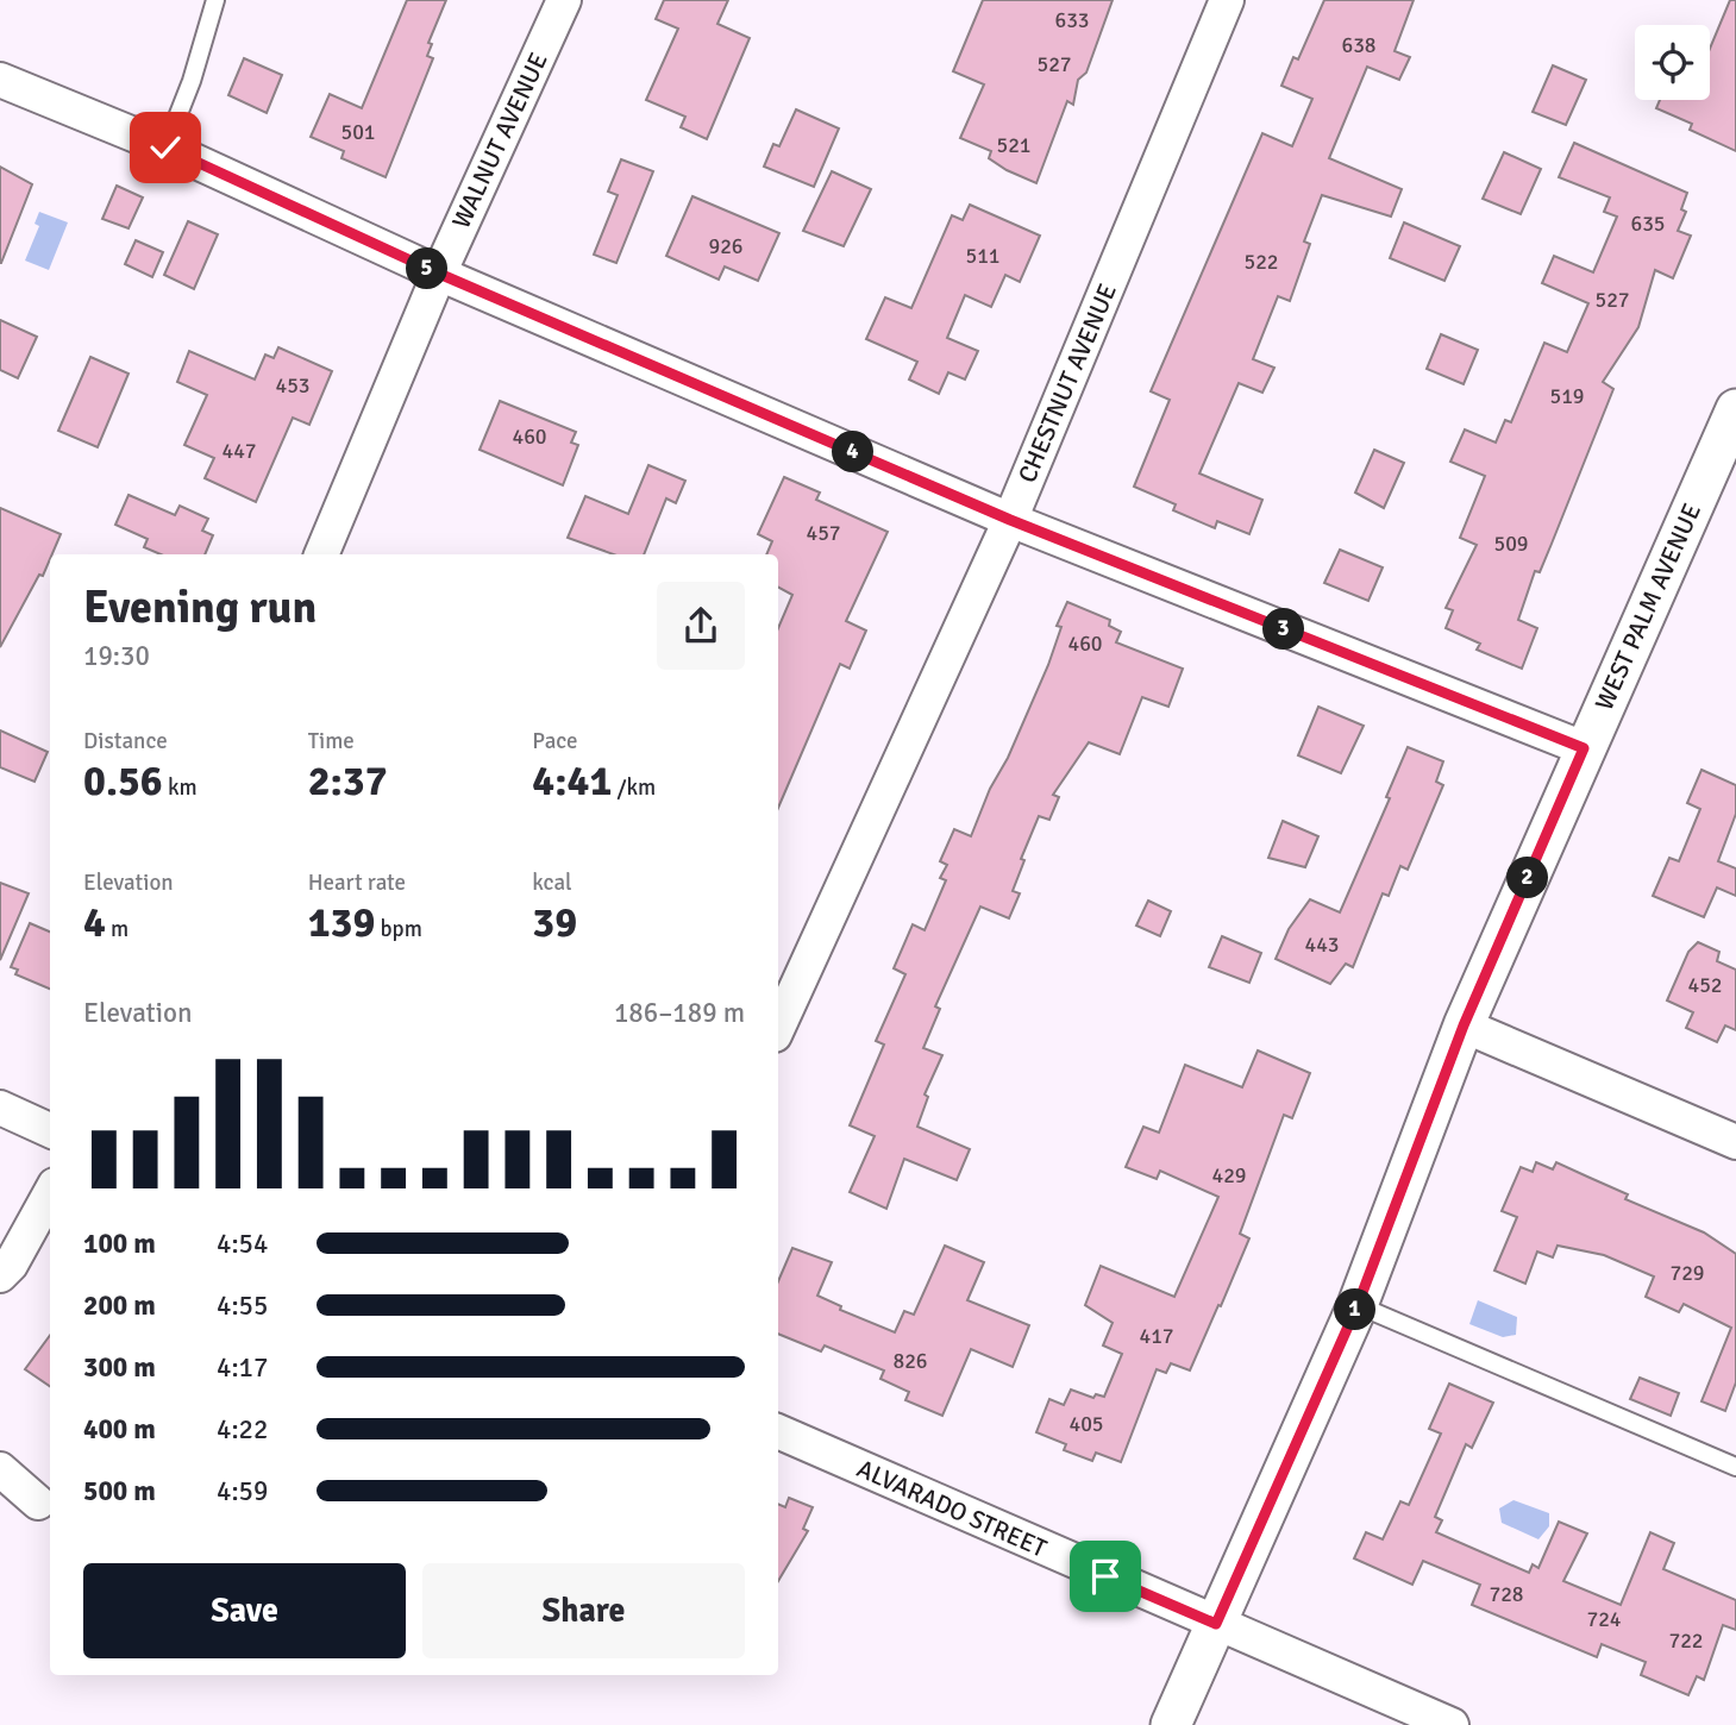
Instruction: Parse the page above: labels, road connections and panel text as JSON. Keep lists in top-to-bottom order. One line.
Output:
{"streets":{"street":["WALNUT AVENUE","CHESTNUT AVENUE","WEST PALM AVENUE","ALVARADO STREET"]},"crossings":[["WEST PALM AVENUE","ALVARADO STREET"]],"house_numbers":["633","638","527","501","521","635","926","511","522","527","453","519","460","447","457","509","460","443","452","429","729","417","826","405","728","724","722"],"page":{"pins":["5","4","3","2","1"],"heading":["Evening run","19:30"],"stats":[["Distance","0.56 km"],["Time","2:37"],["Pace","4:41 /km"],["Elevation","4 m"],["Heart rate","139 bpm"],["kcal","39"]],"chart":["Elevation","186–189 m"],"list":[{"name":"100 m","note":"4:54"},{"name":"200 m","note":"4:55"},{"name":"300 m","note":"4:17"},{"name":"400 m","note":"4:22"},{"name":"500 m","note":"4:59"}],"buttons":["Save","Share"]}}
